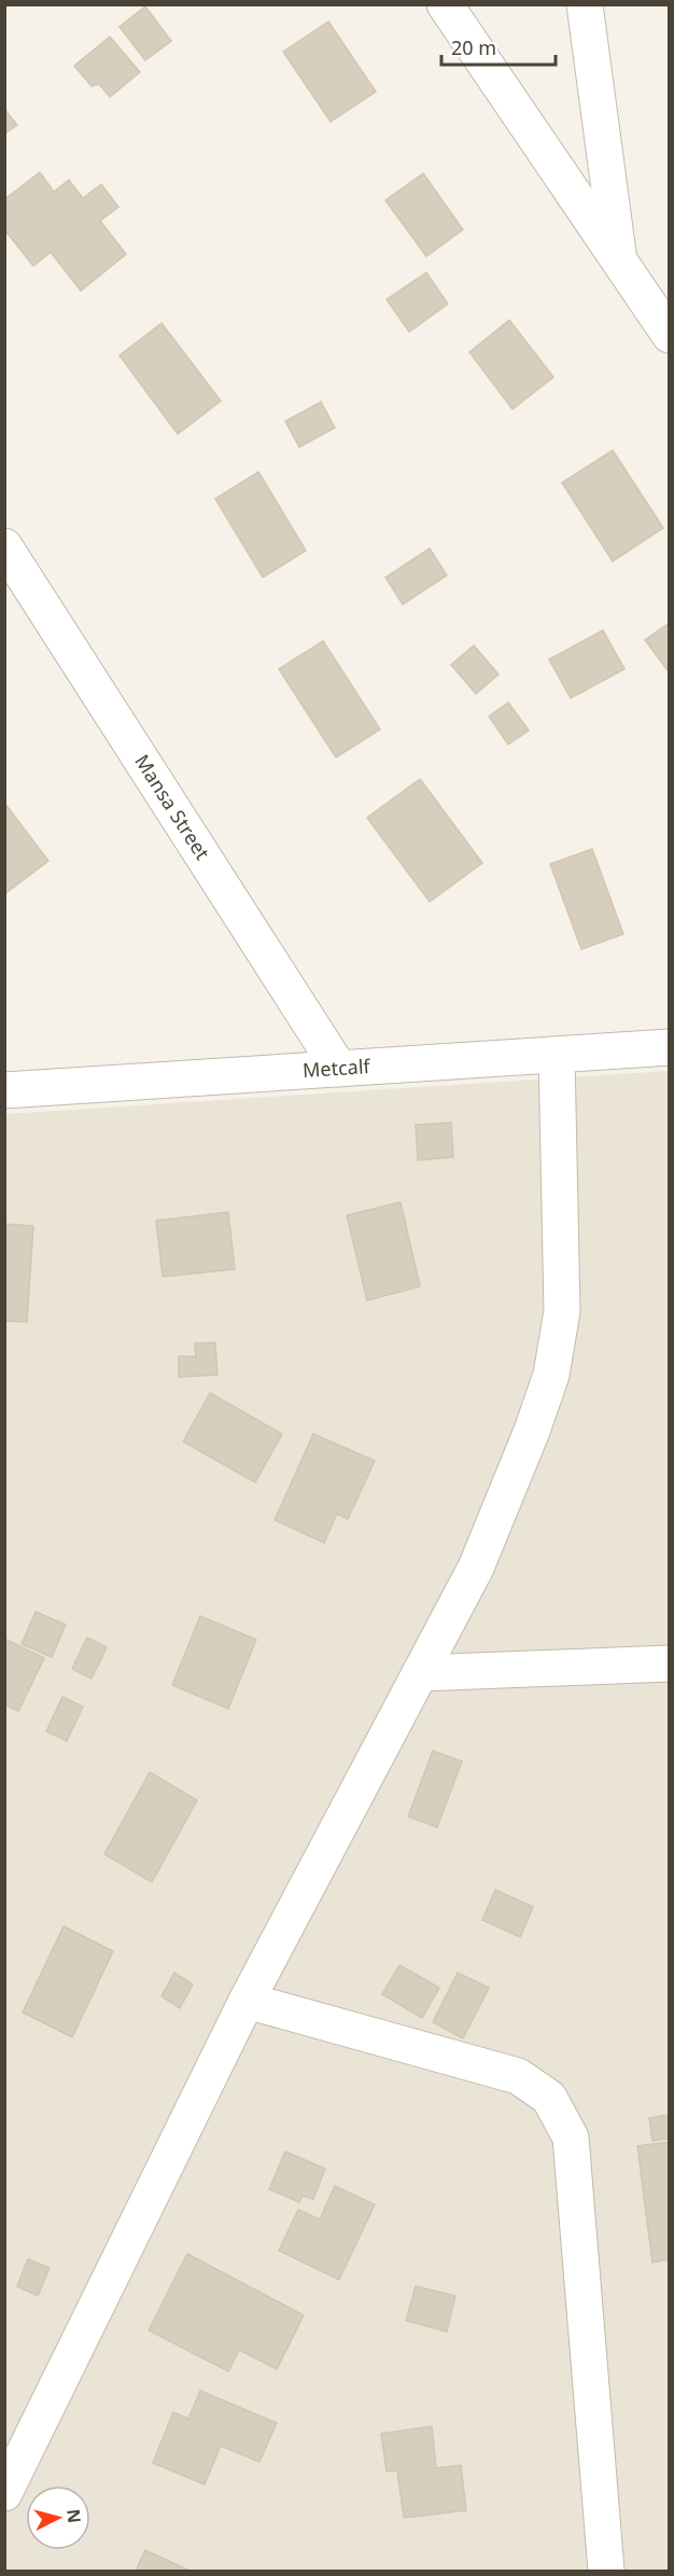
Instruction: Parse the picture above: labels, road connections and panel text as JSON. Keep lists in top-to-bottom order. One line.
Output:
{"streets":{"street":["Mansa Street","Metcalf"]},"crossings":[["Mansa Street","Metcalf"]],"scale_bar":"20 m","north":"right"}
